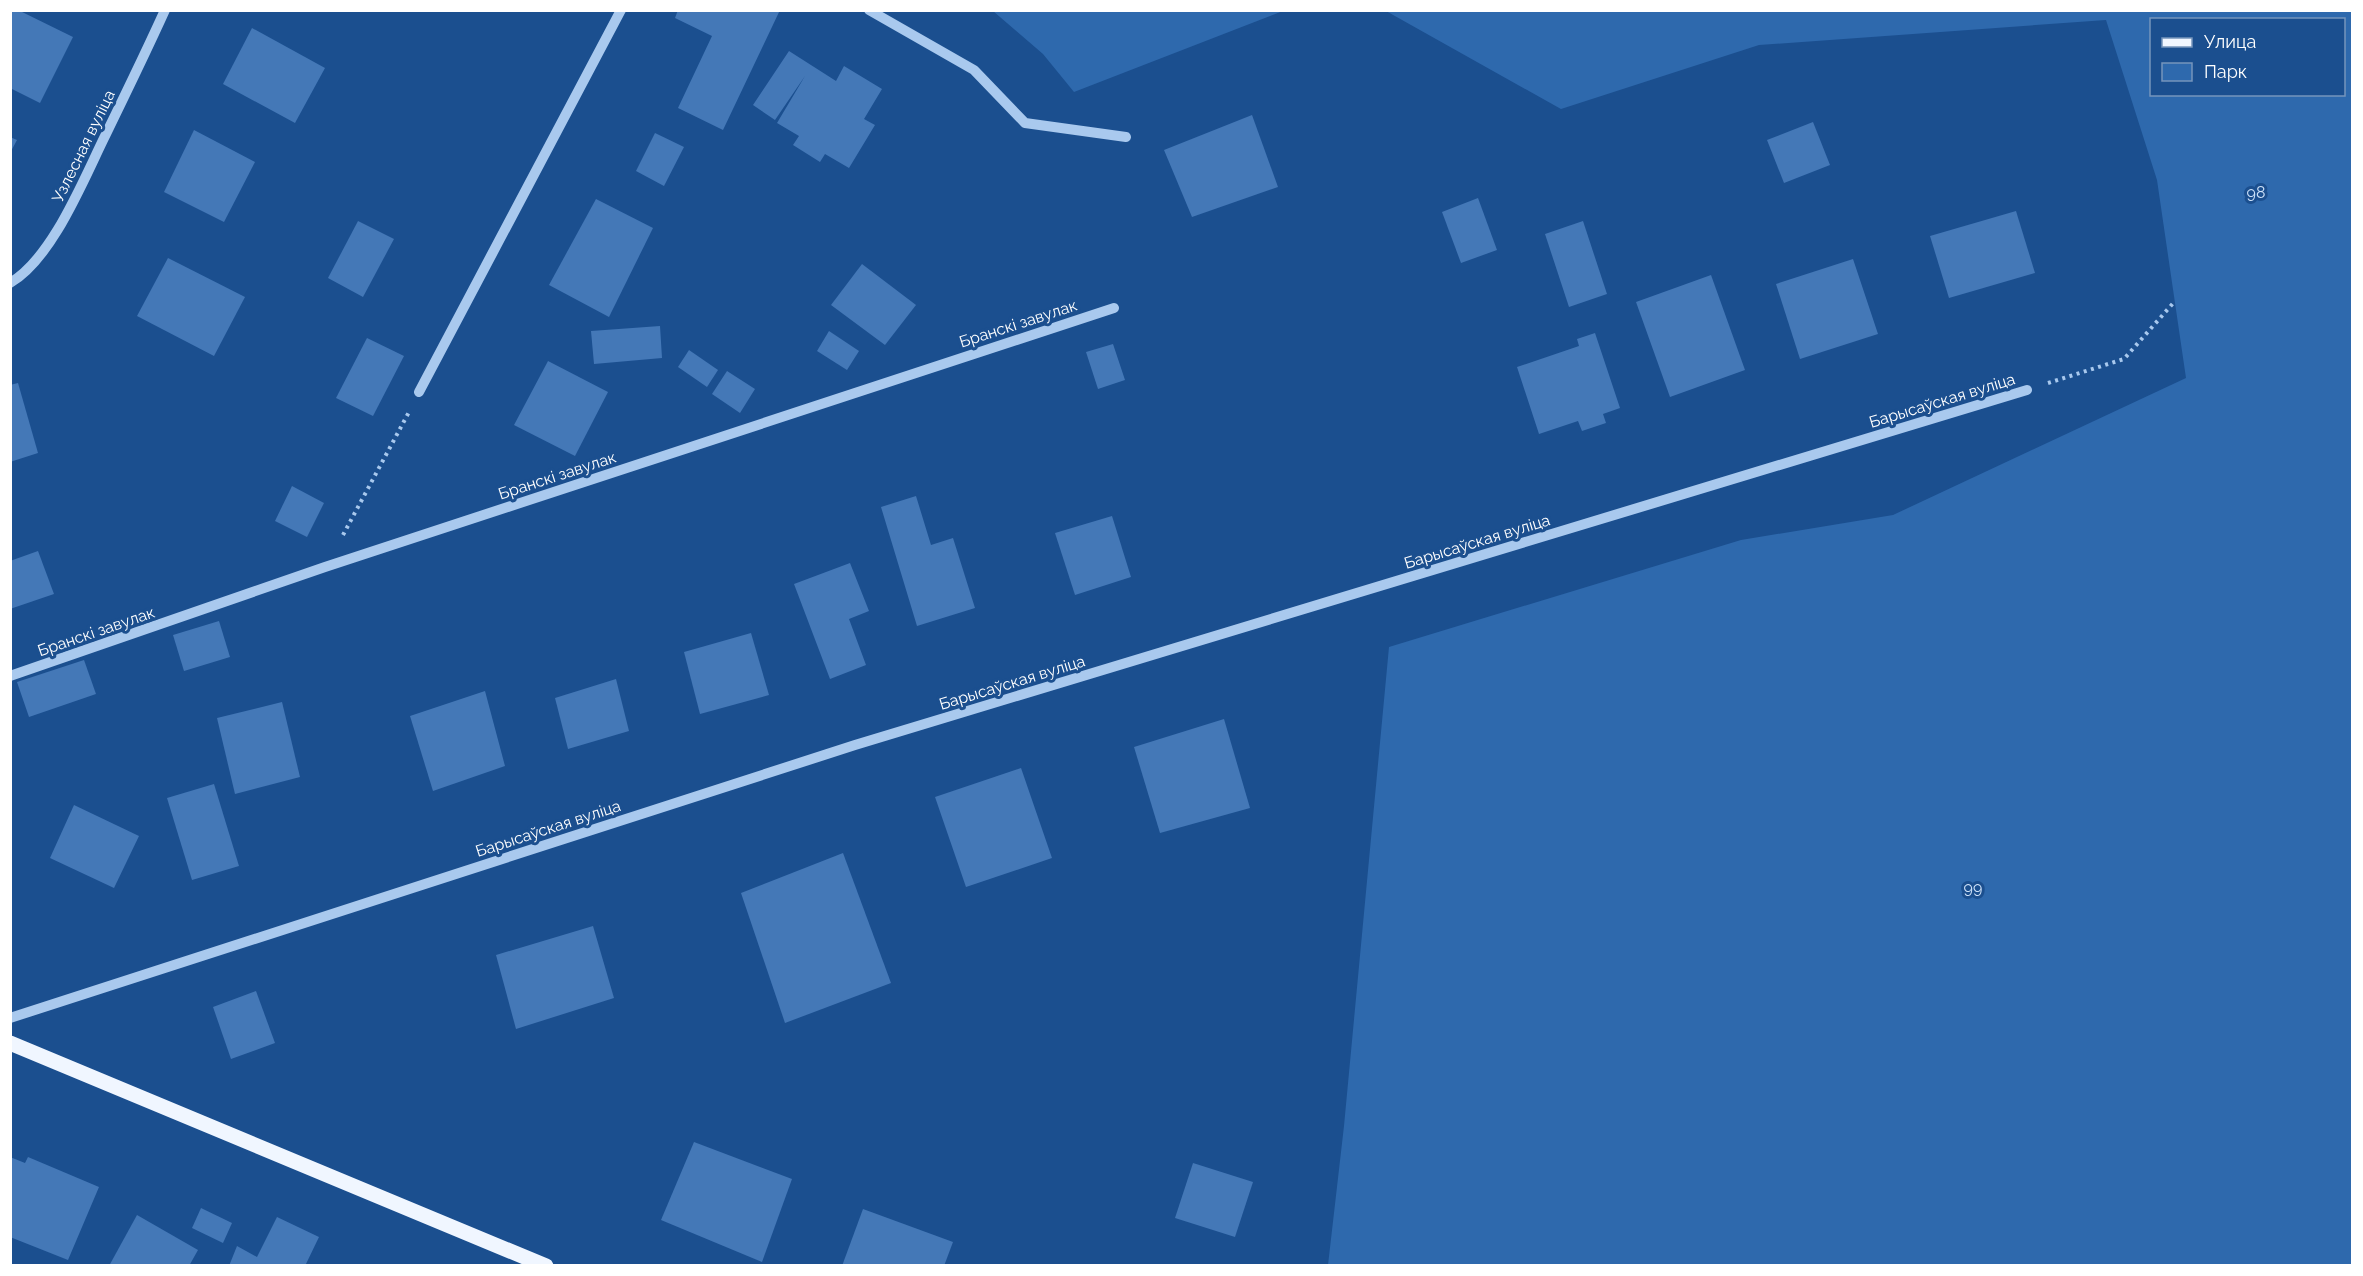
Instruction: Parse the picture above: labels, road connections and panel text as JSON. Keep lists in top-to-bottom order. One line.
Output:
{"streets":{"street":["Узлесная вуліца","Бранскі завулак","Барысаўская вуліца"]},"parks":["98","99"],"legend":["Улица","Парк"]}
